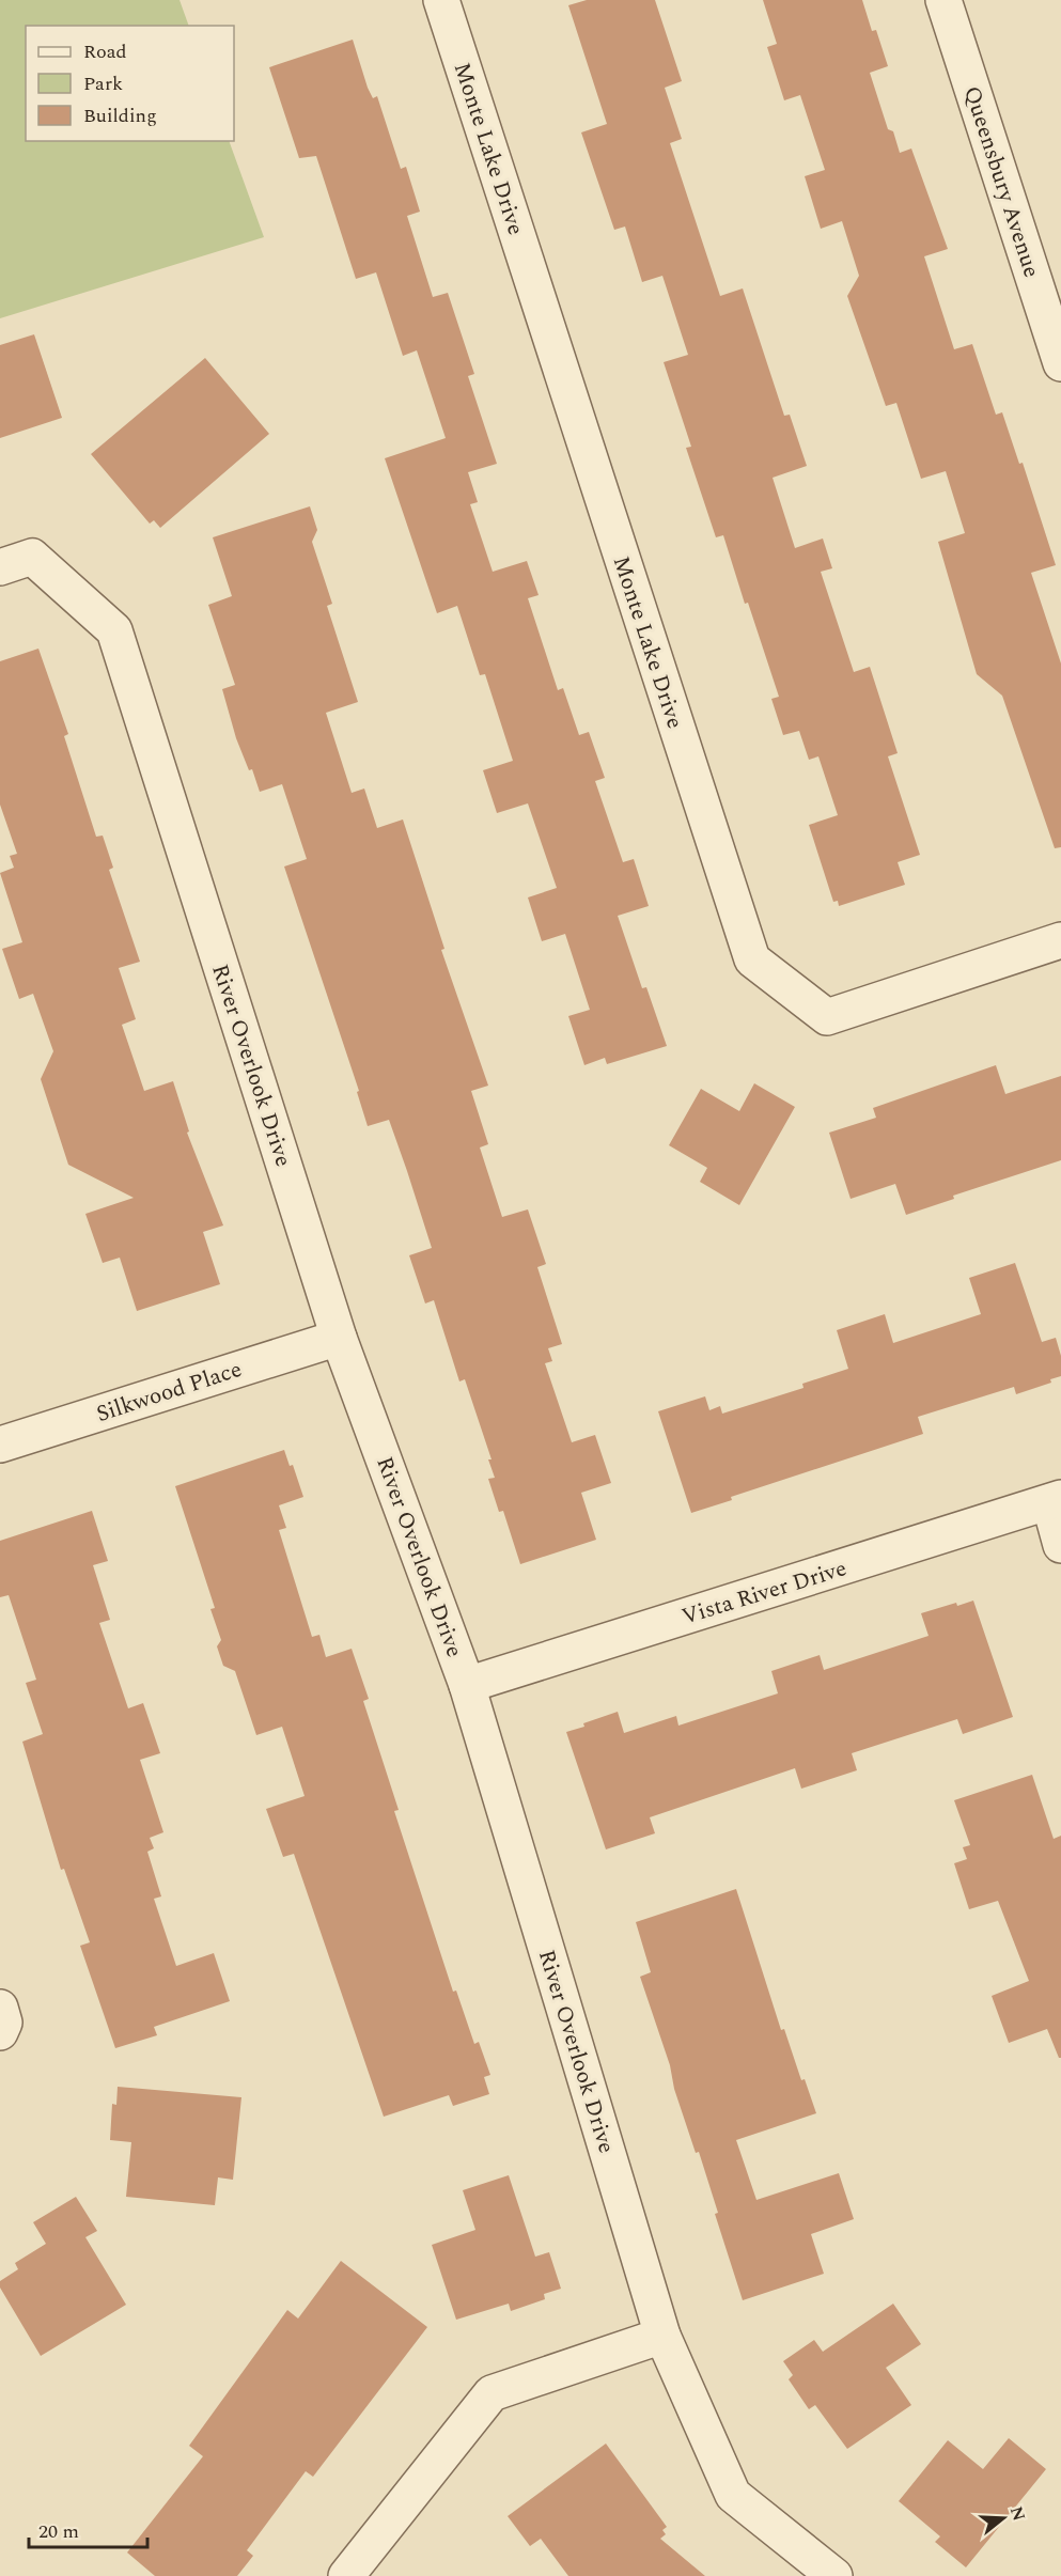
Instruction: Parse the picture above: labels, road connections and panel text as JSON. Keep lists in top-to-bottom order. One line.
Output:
{"streets":{"street":["Monte Lake Drive","Queensbury Avenue","River Overlook Drive","Silkwood Place","Vista River Drive"]},"crossings":[["River Overlook Drive","Silkwood Place"],["River Overlook Drive","Vista River Drive"]],"legend":["Road","Park","Building"],"scale_bar":"20 m","north":"right"}
